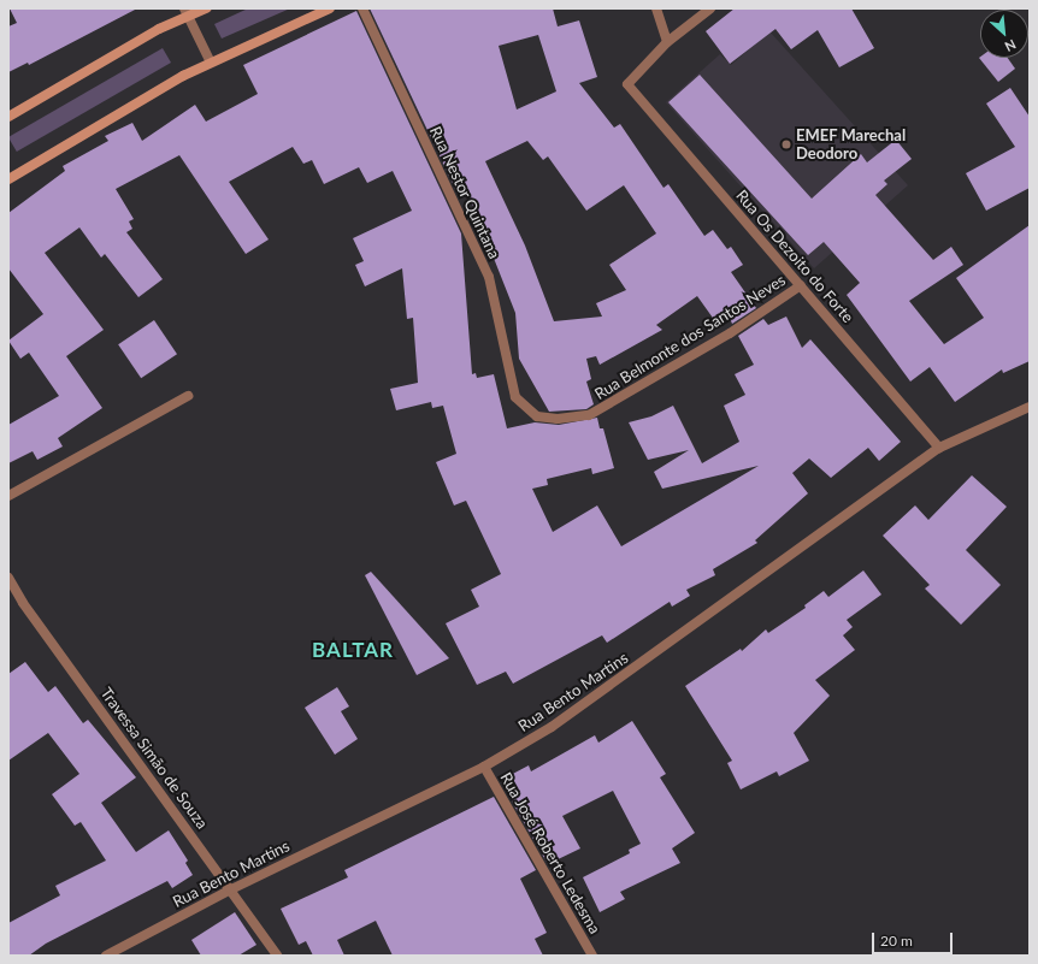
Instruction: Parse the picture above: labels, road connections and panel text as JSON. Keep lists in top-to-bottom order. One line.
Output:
{"streets":{"street":["Rua Nestor Quintana","Rua Os Dezoito do Forte","Rua Belmonte dos Santos Neves","Rua Bento Martins","Travessa Simão de Souza","Rua José Roberto Ledesma"]},"crossings":[["Rua Nestor Quintana","Rua Belmonte dos Santos Neves"],["Rua Os Dezoito do Forte","Rua Belmonte dos Santos Neves"],["Rua Os Dezoito do Forte","Rua Bento Martins"],["Rua Bento Martins","Travessa Simão de Souza"],["Rua Bento Martins","Rua José Roberto Ledesma"]],"districts":["BALTAR"],"places":["EMEF Marechal Deodoro"],"scale_bar":"20 m","north":"bottom right"}
